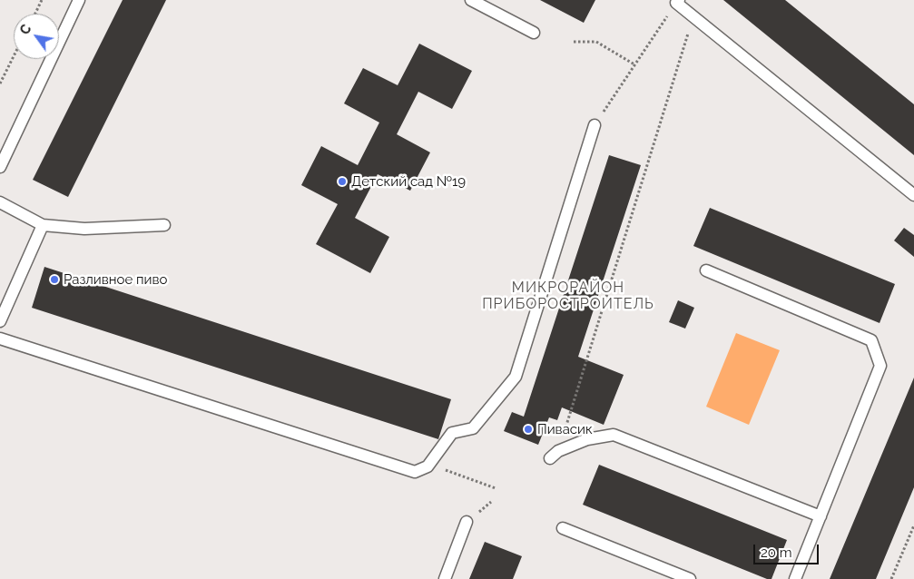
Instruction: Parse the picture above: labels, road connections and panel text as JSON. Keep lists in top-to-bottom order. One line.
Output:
{"districts":["МИКРОРАЙОН ПРИБОРОСТРОИТЕЛЬ"],"places":["Детский сад №19","Разливное пиво","Пивасик"],"scale_bar":"20 m","north":"top left"}
